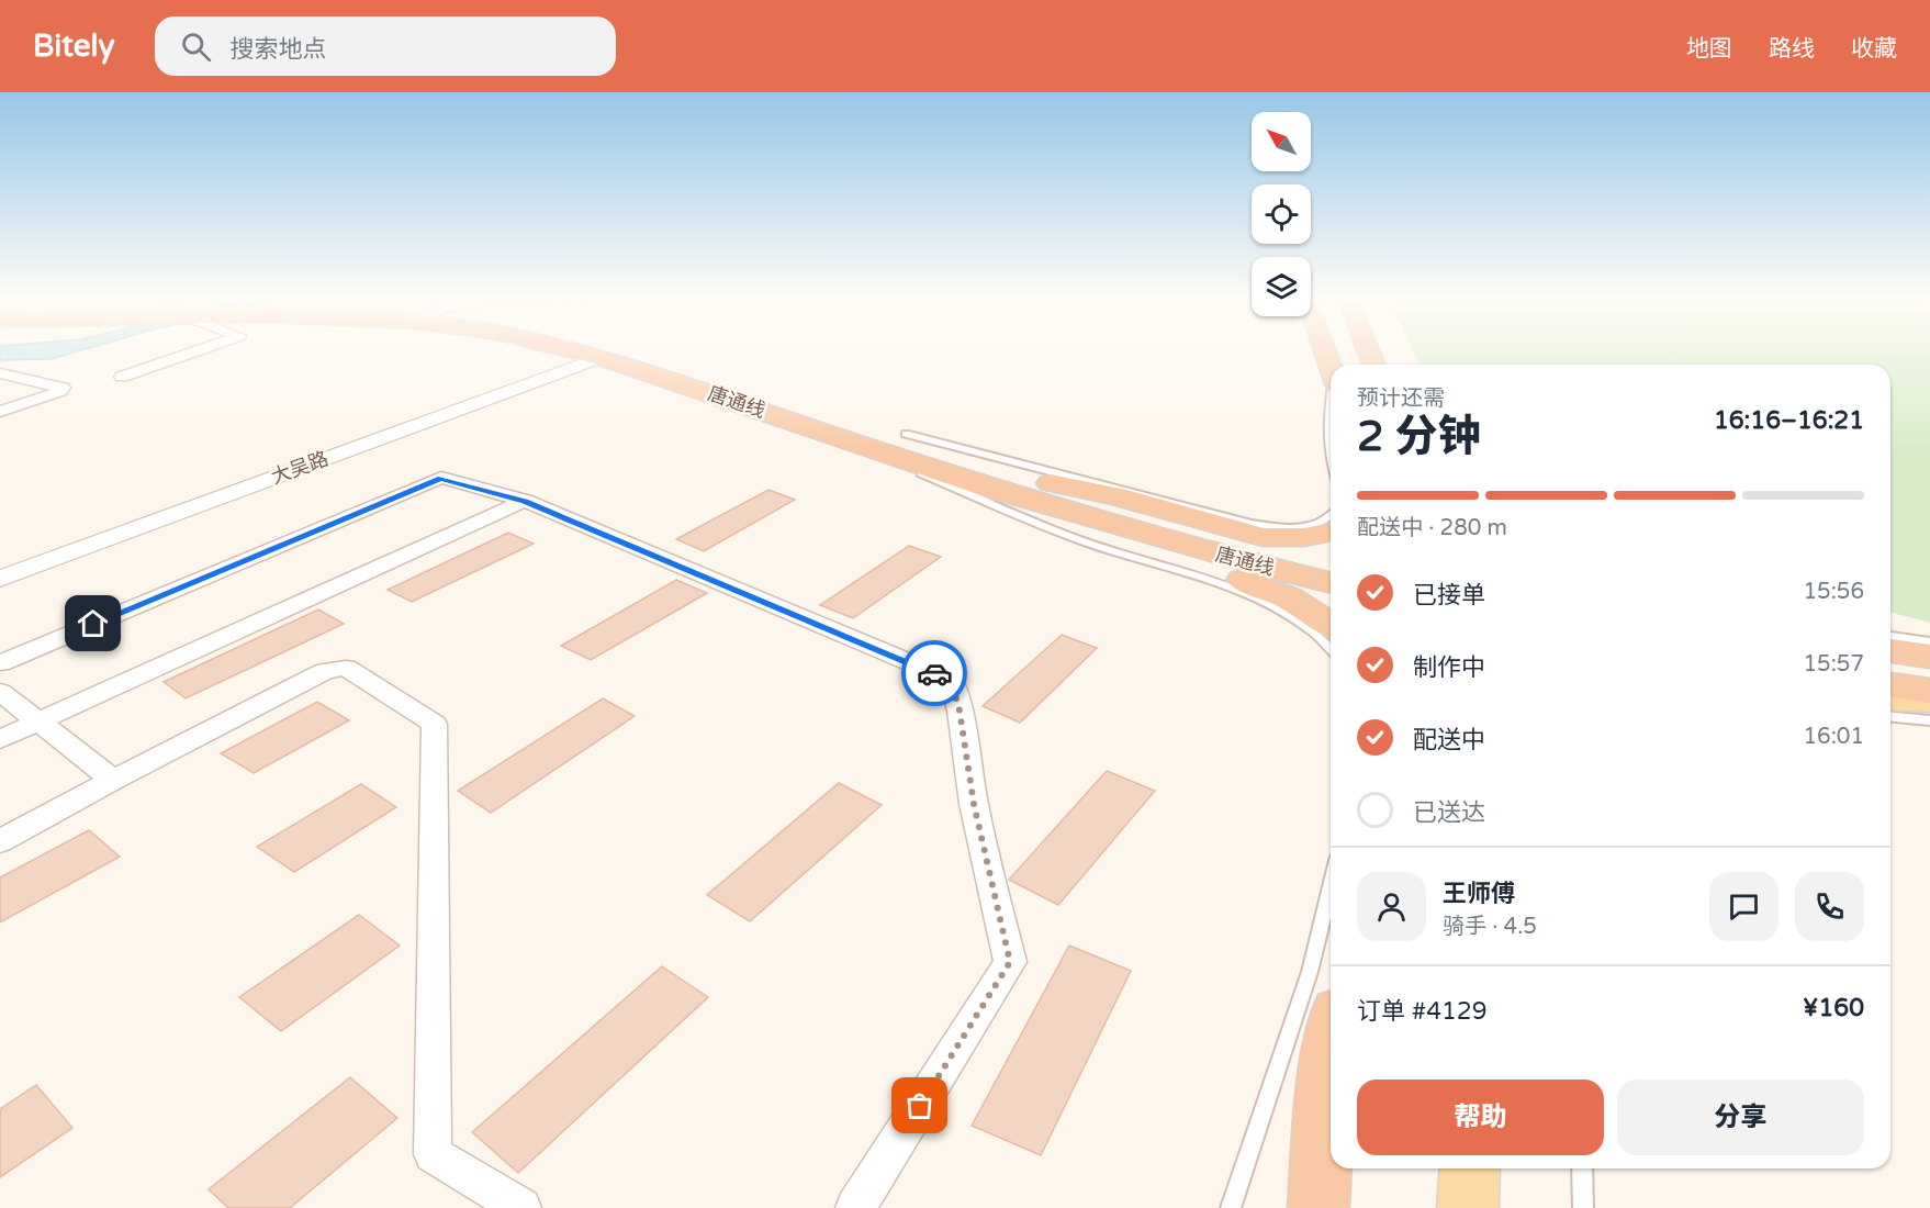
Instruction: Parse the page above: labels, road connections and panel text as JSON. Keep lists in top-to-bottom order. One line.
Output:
{"streets":{"highway":["唐通线"],"street":["大吴路"]},"crossings":[["唐通线","大吴路"]],"north":"top left","page":{"header":"Bitely","search":"搜索地点","nav":["地图","路线","收藏"],"heading":["2 分钟","预计还需","16:16–16:21"],"panel":["王师傅","骑手 · 4.5","订单 #4129","¥160"],"bar":"配送中 · 280 m","list":[["已接单","15:56"],["制作中","15:57"],["配送中","16:01"],"已送达"],"buttons":["帮助","分享"]}}
